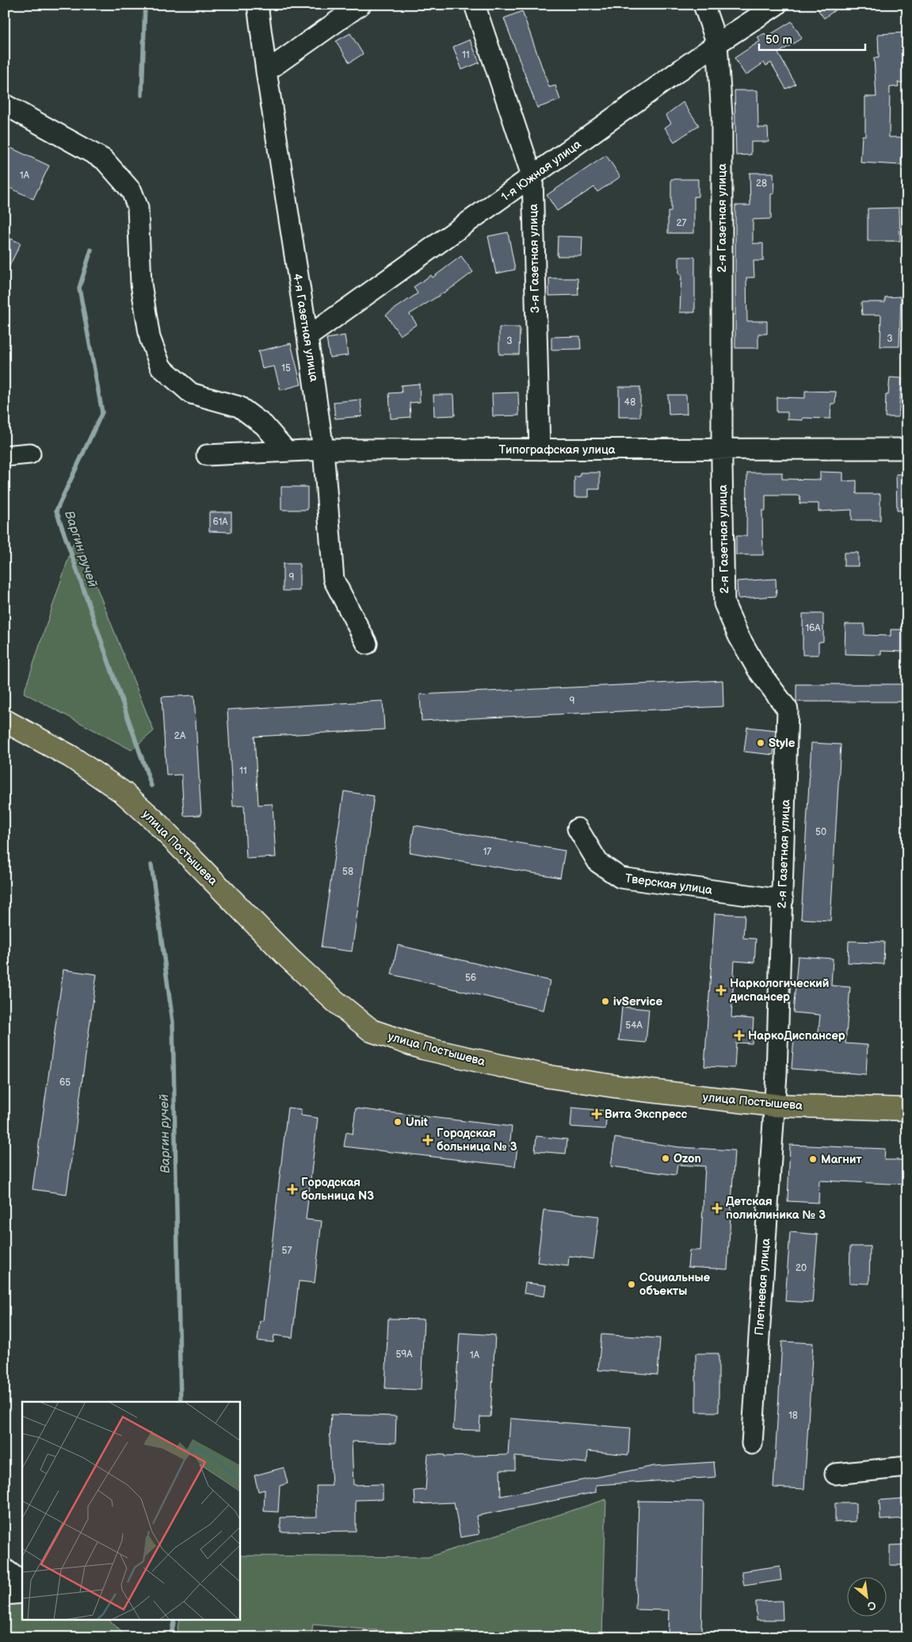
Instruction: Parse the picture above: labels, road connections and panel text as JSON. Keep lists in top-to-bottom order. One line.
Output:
{"streets":{"main road":["улица Постышева"],"street":["1-я Южная улица","2-я Газетная улица","3-я Газетная улица","4-я Газетная улица","Типографская улица","Тверская улица","Плетневая улица"]},"crossings":[["1-я Южная улица","2-я Газетная улица"],["1-я Южная улица","3-я Газетная улица"],["1-я Южная улица","4-я Газетная улица"],["2-я Газетная улица","Типографская улица"],["2-я Газетная улица","улица Постышева"],["2-я Газетная улица","Тверская улица"],["2-я Газетная улица","Плетневая улица"],["3-я Газетная улица","Типографская улица"],["4-я Газетная улица","Типографская улица"],["улица Постышева","Плетневая улица"]],"water":["Варгин ручей"],"places":{"other":["Style","ivService","Unit","Ozon","Магнит","Социальные объекты"],"health":["Наркологический диспансер","НаркоДиспансер","Вита Экспресс","Городская больница № 3","Городская больница N3","Детская поликлиника № 3"]},"house_numbers":["11","1А","28","27","3","3","15","48","61А","9","16А","9","2А","11","50","17","58","56","54А","65","57","20","59А","1А","18"],"scale_bar":"50 m","north":"bottom right"}
